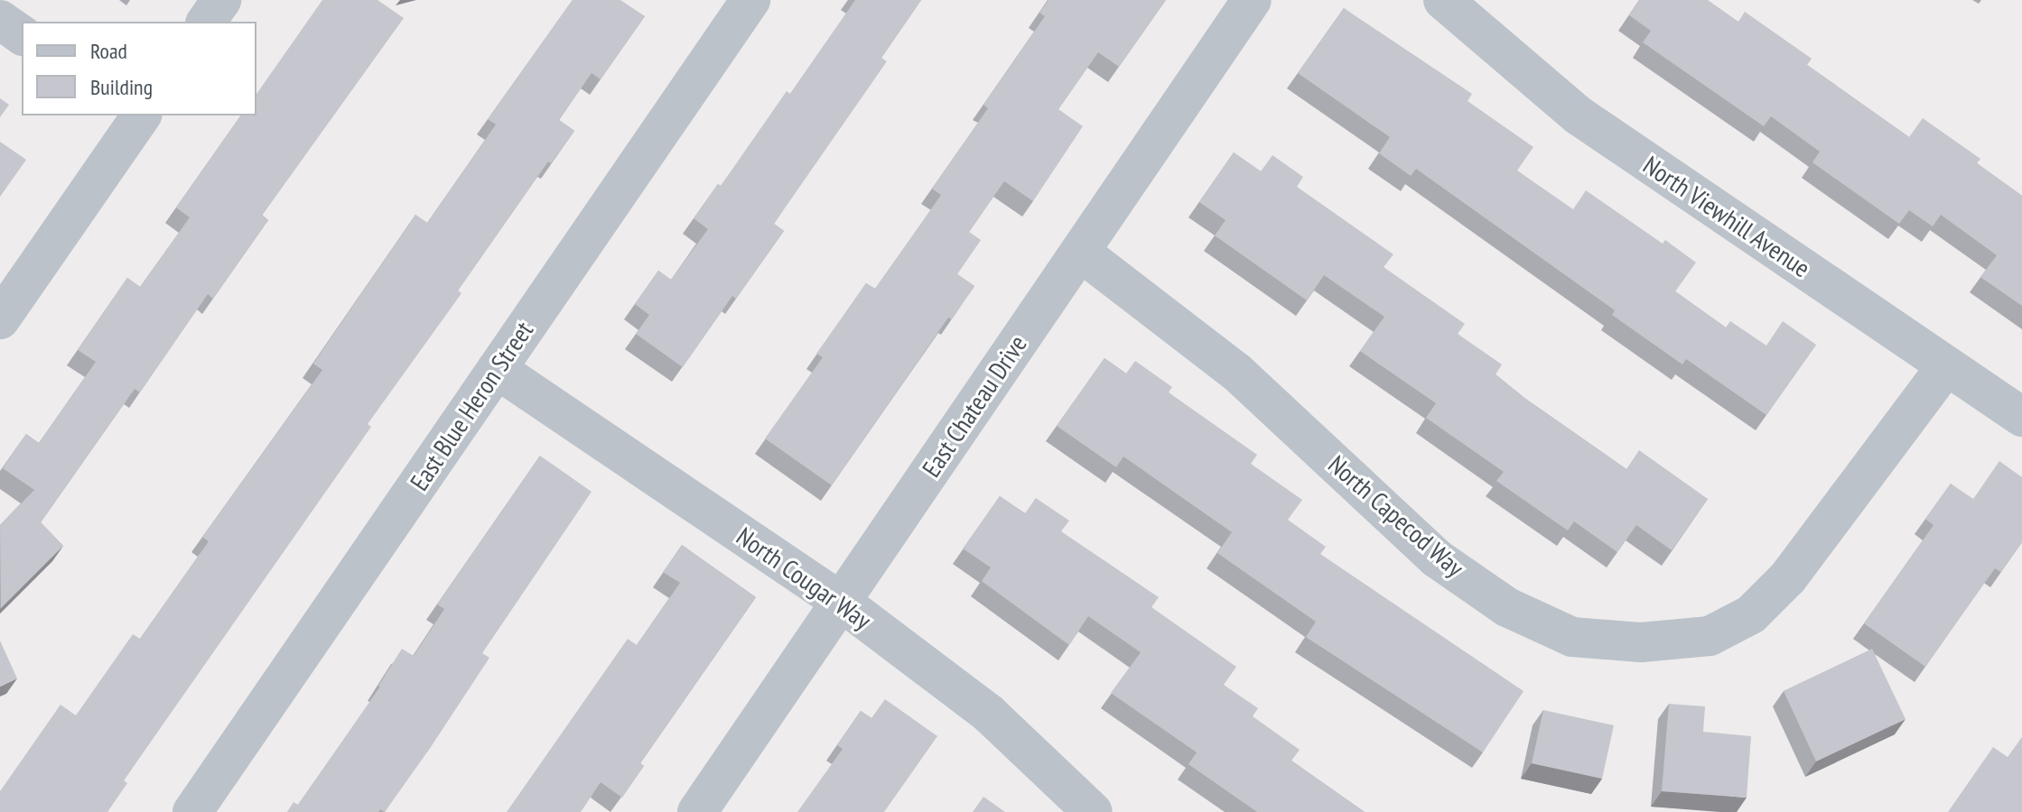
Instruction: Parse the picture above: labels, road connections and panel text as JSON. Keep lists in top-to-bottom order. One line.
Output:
{"streets":{"street":["North Viewhill Avenue","East Blue Heron Street","East Chateau Drive","North Capecod Way","North Cougar Way"]},"crossings":[["North Viewhill Avenue","North Capecod Way"],["East Blue Heron Street","North Cougar Way"],["East Chateau Drive","North Capecod Way"],["East Chateau Drive","North Cougar Way"]],"legend":["Road","Building"]}
